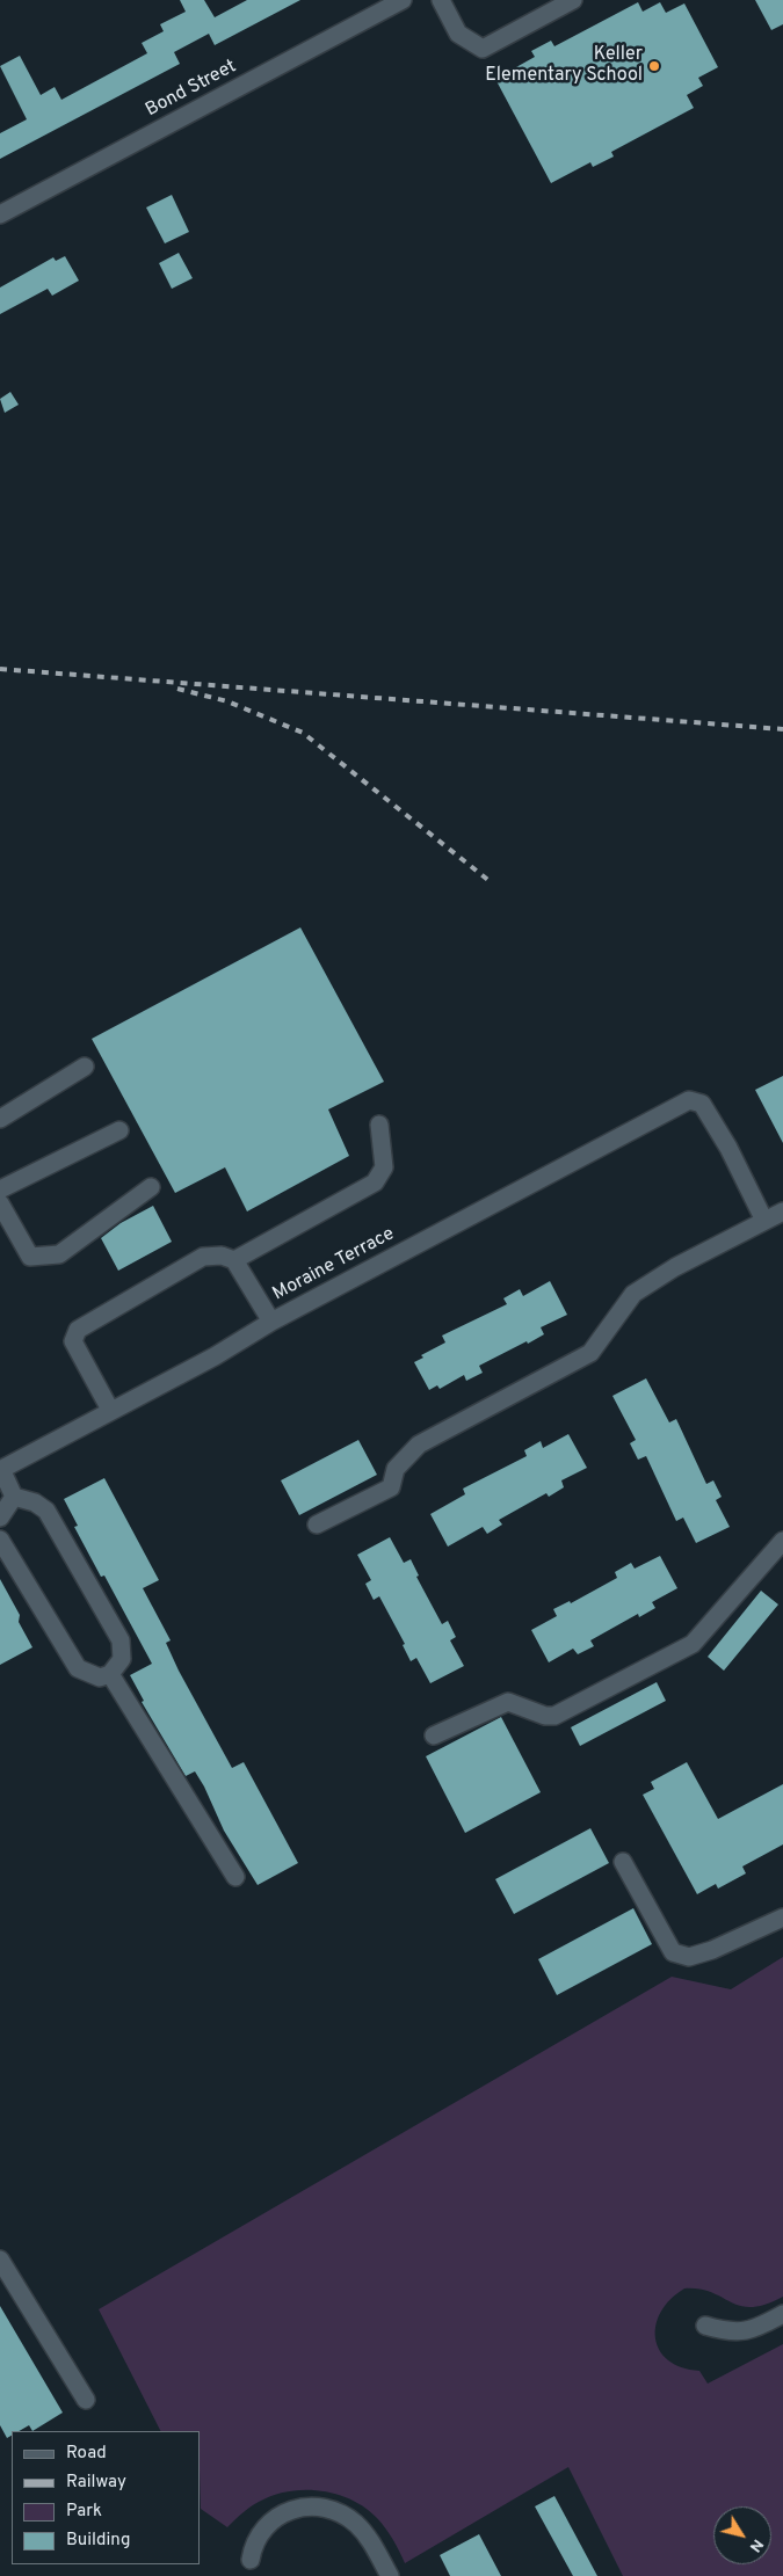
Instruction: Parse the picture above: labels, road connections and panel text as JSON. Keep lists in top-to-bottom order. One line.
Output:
{"streets":{"street":["Bond Street","Moraine Terrace"]},"places":["Keller Elementary School"],"legend":["Road","Railway","Park","Building"],"north":"bottom right"}
